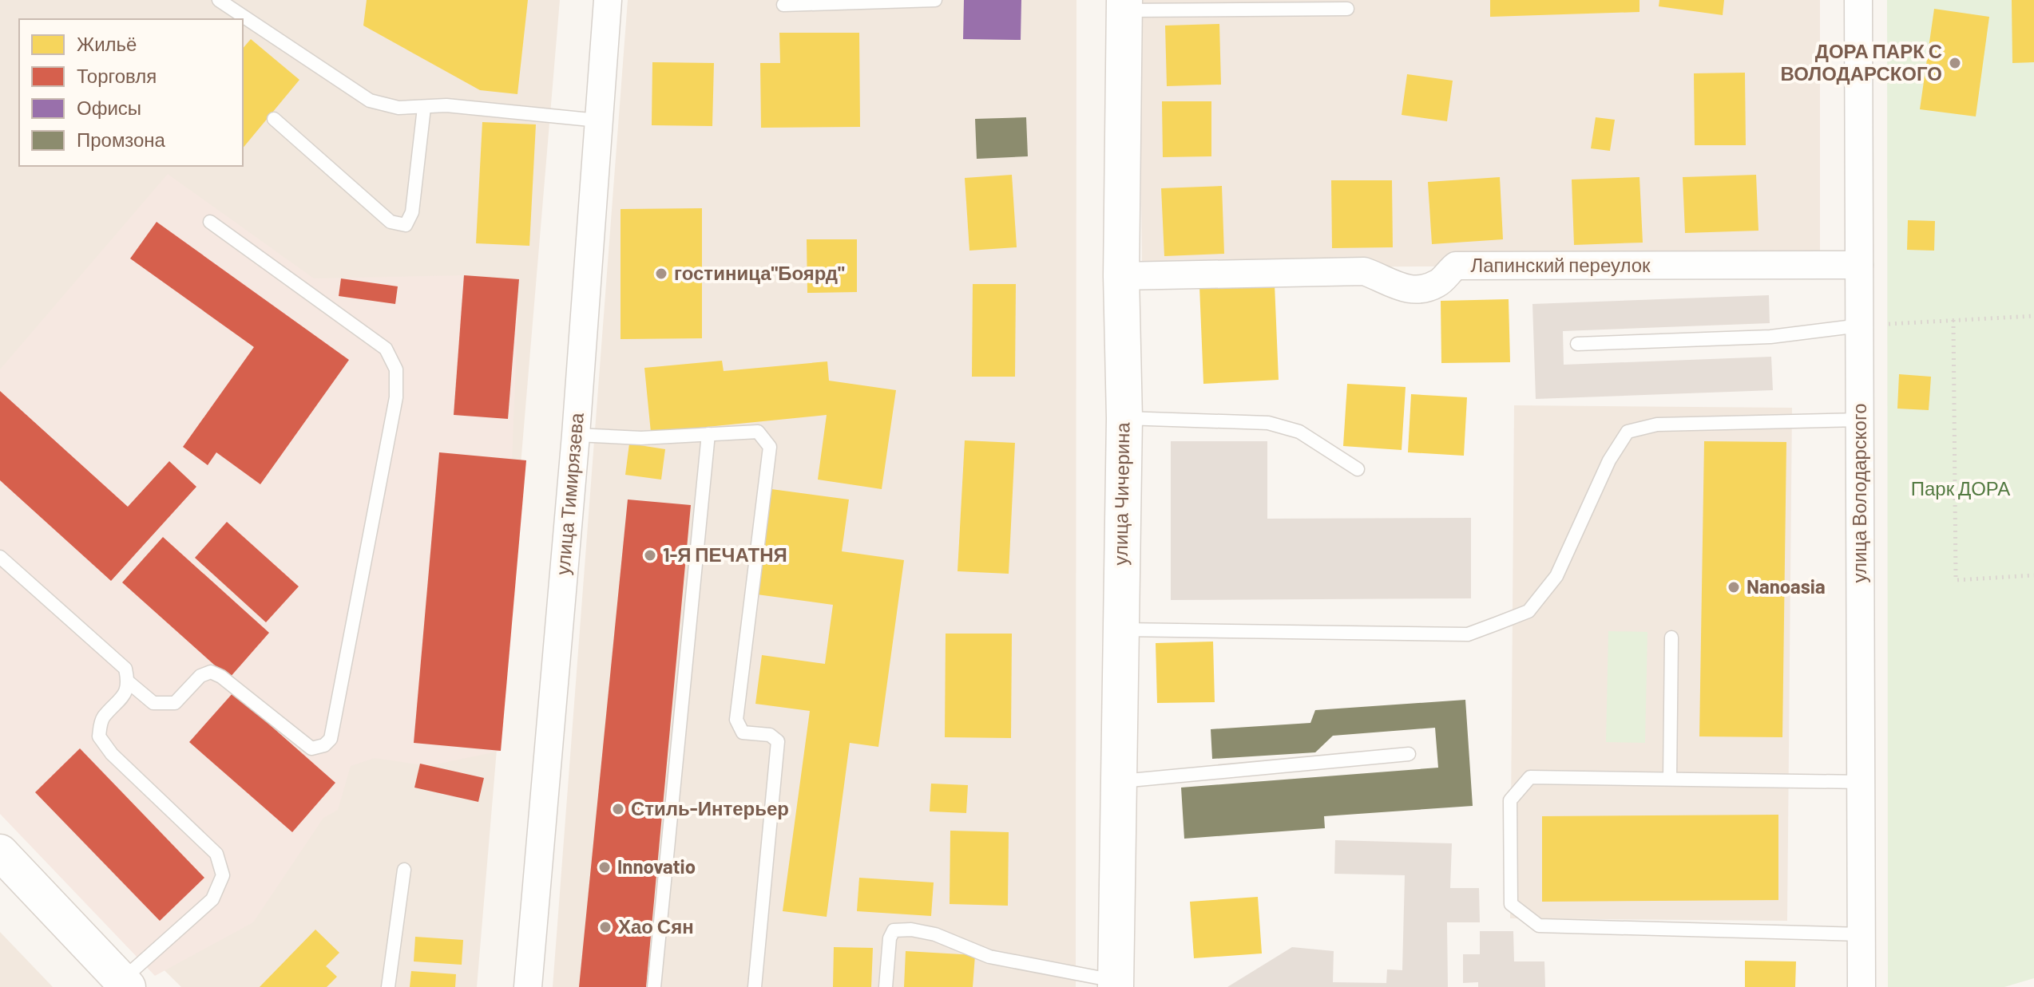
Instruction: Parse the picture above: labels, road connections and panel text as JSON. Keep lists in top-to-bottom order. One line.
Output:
{"streets":{"main road":["улица Чичерина"],"street":["Лапинский переулок","улица Володарского","улица Тимирязева"]},"crossings":[["Лапинский переулок","улица Володарского"],["Лапинский переулок","улица Чичерина"]],"parks":["Парк ДОРА"],"places":["ДОРА ПАРК С ВОЛОДАРСКОГО","гостиница\"Боярд\"","1-Я ПЕЧАТНЯ","Nanoasia","Стиль-Интерьер","Innovatio","Хао Сян"],"legend":["Жильё","Торговля","Офисы","Промзона"]}
